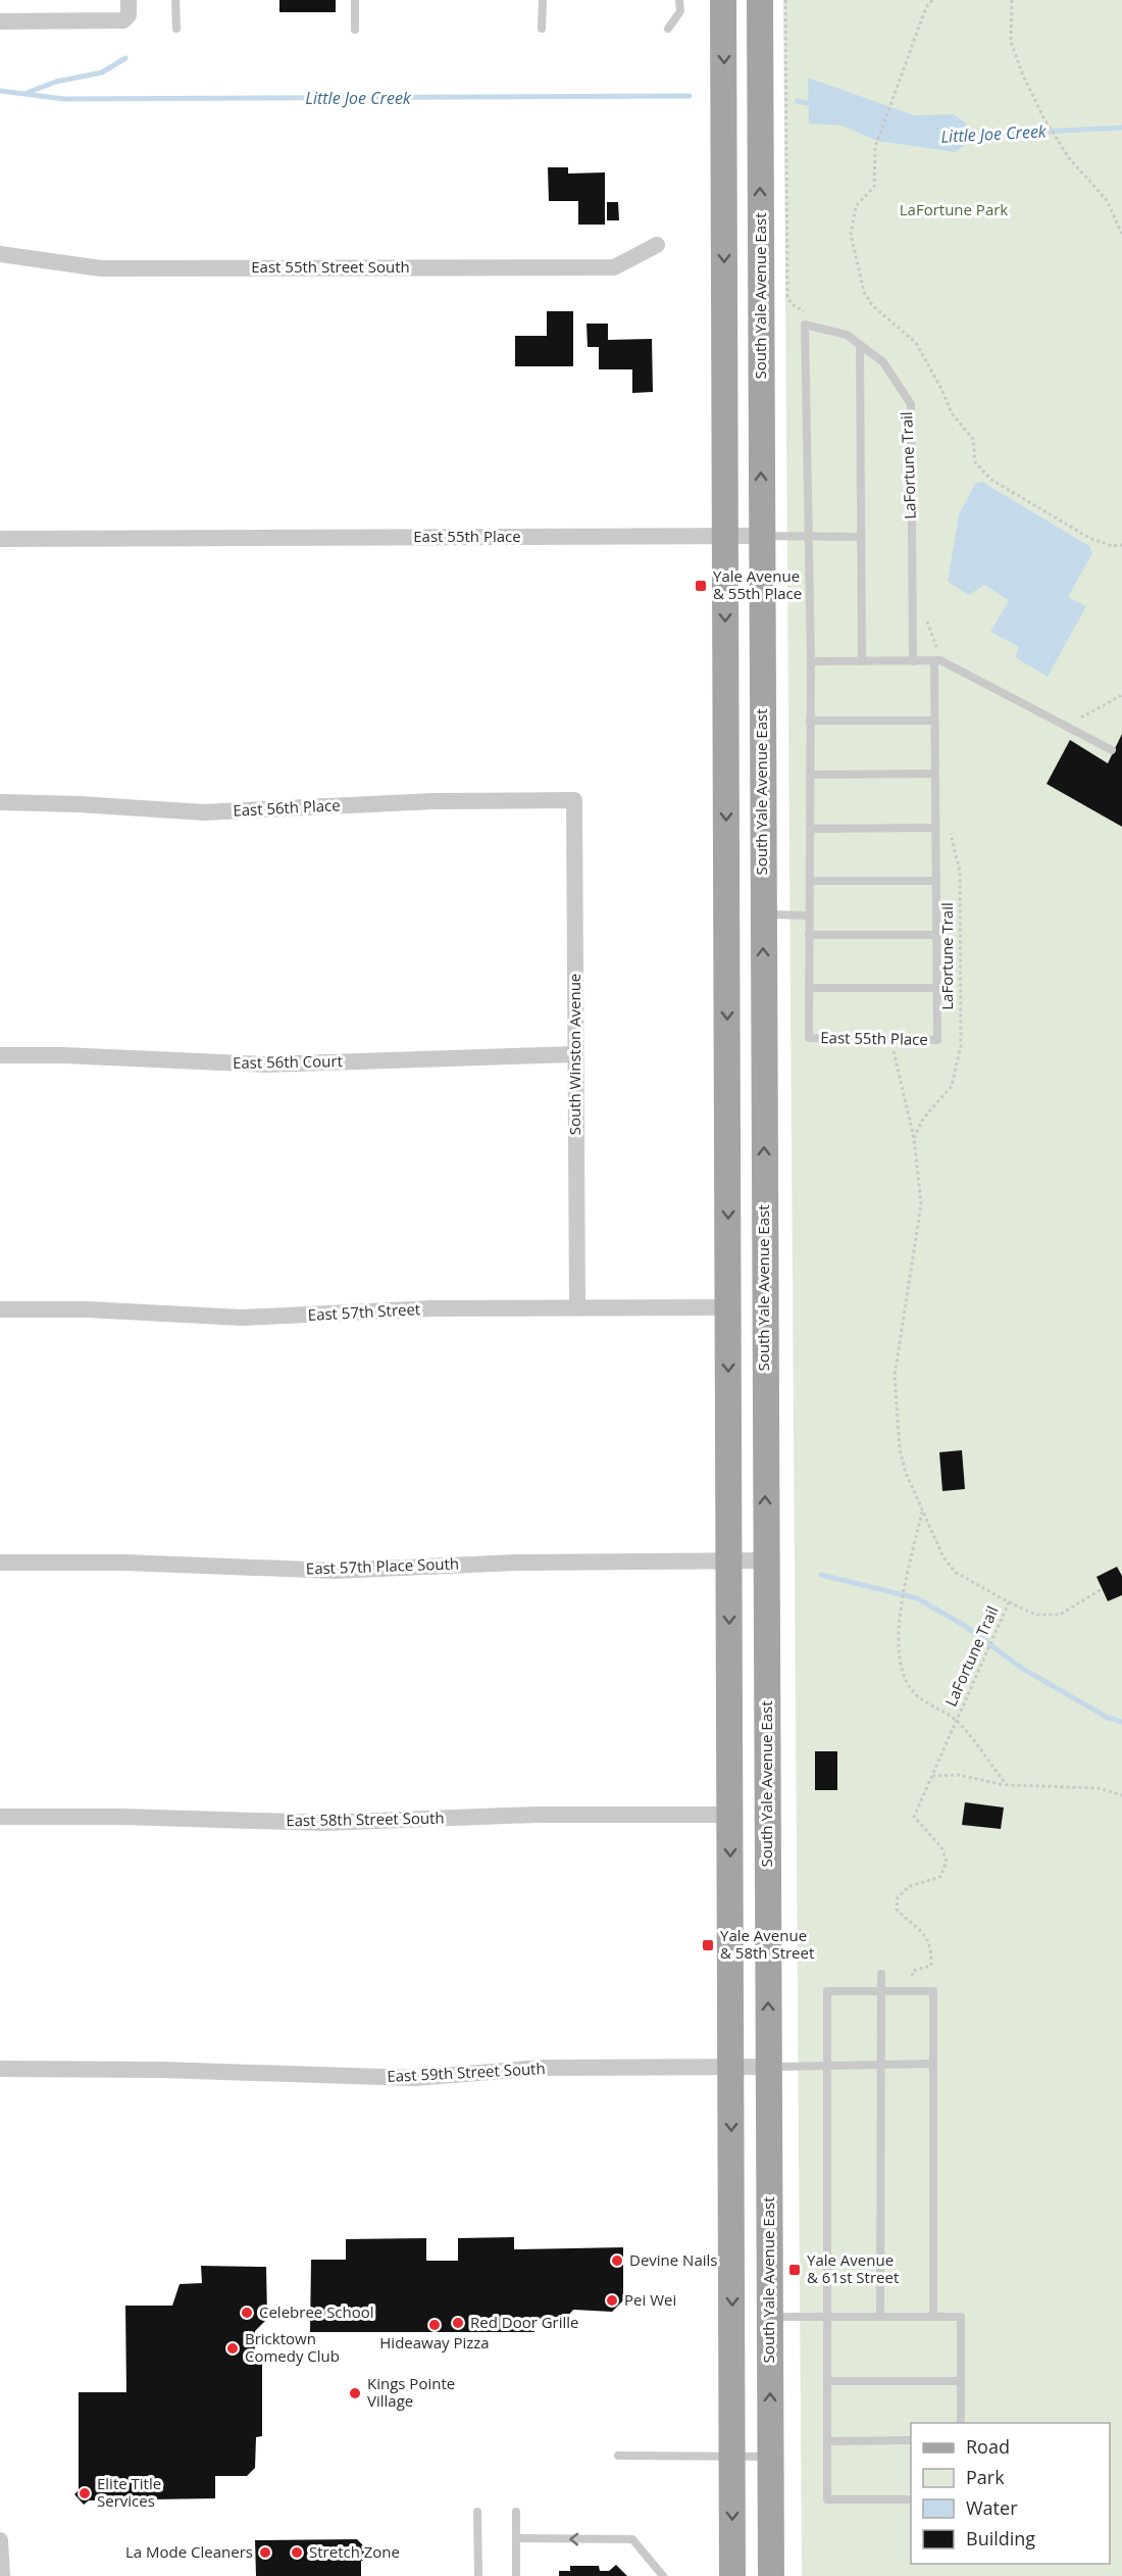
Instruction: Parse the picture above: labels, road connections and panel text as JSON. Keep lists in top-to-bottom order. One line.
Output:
{"streets":{"main road":["South Yale Avenue East"],"street":["East 55th Street South","East 55th Place","East 56th Place","South Winston Avenue","East 56th Court","East 57th Street","East 57th Place South","East 58th Street South","East 59th Street South"],"path":["LaFortune Trail"]},"crossings":[["South Yale Avenue East","East 55th Place"],["South Yale Avenue East","East 57th Place South"],["South Yale Avenue East","East 59th Street South"],["East 56th Place","South Winston Avenue"],["South Winston Avenue","East 56th Court"],["South Winston Avenue","East 57th Street"]],"water":["Little Joe Creek"],"parks":["LaFortune Park"],"places":{"transit":["Yale Avenue & 55th Place","Yale Avenue & 58th Street","Yale Avenue & 61st Street"],"other":["Devine Nails","Pei Wei","Celebree School","Red Door Grille","Hideaway Pizza","Bricktown Comedy Club","Kings Pointe Village","Elite Title Services","La Mode Cleaners","Stretch Zone"]},"legend":["Road","Park","Water","Building"]}
